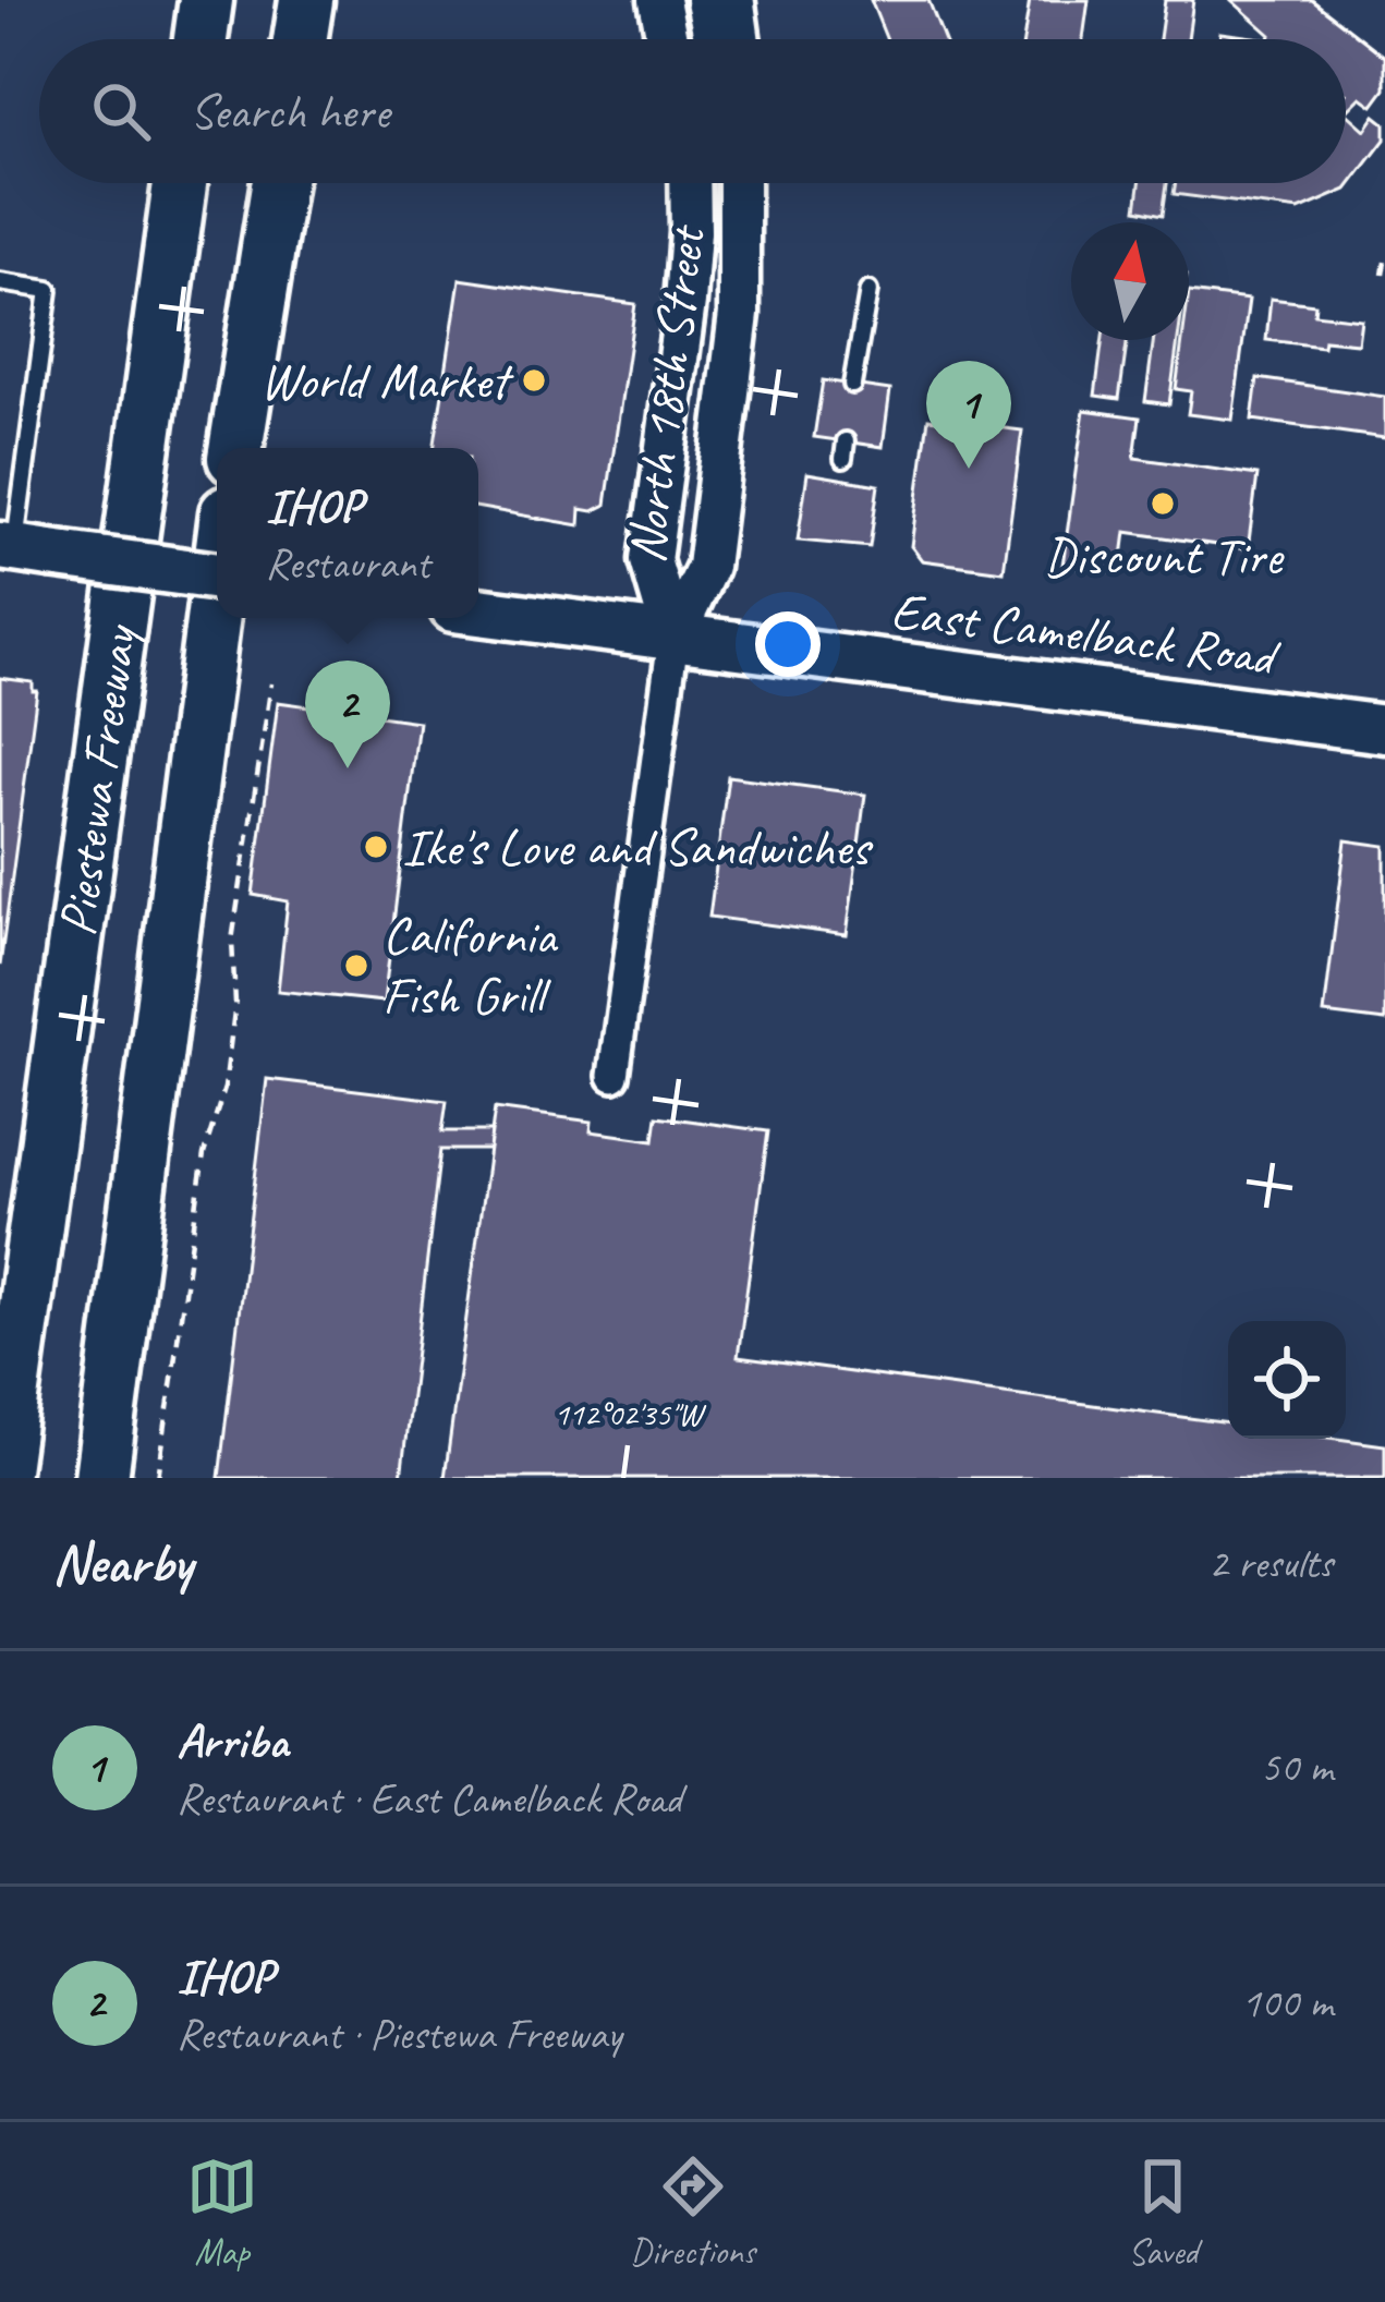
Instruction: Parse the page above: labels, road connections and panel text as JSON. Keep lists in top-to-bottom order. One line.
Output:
{"streets":{"highway":["Piestewa Freeway"],"main road":["North 18th Street","East Camelback Road"]},"crossings":[["North 18th Street","East Camelback Road"]],"places":["World Market","Discount Tire","Ike's Love and Sandwiches","California Fish Grill"],"north":"top","page":{"search":"Search here","pins":["1","2"],"popup":["IHOP","Restaurant"],"heading":["Nearby","2 results"],"list":[{"mark":"1","name":"Arriba","note":"Restaurant · East Camelback Road","value":"50 m"},{"mark":"2","name":"IHOP","note":"Restaurant · Piestewa Freeway","value":"100 m"}],"nav":["Map","Directions","Saved"]},"coordinates":["112°02'35\"W"]}
